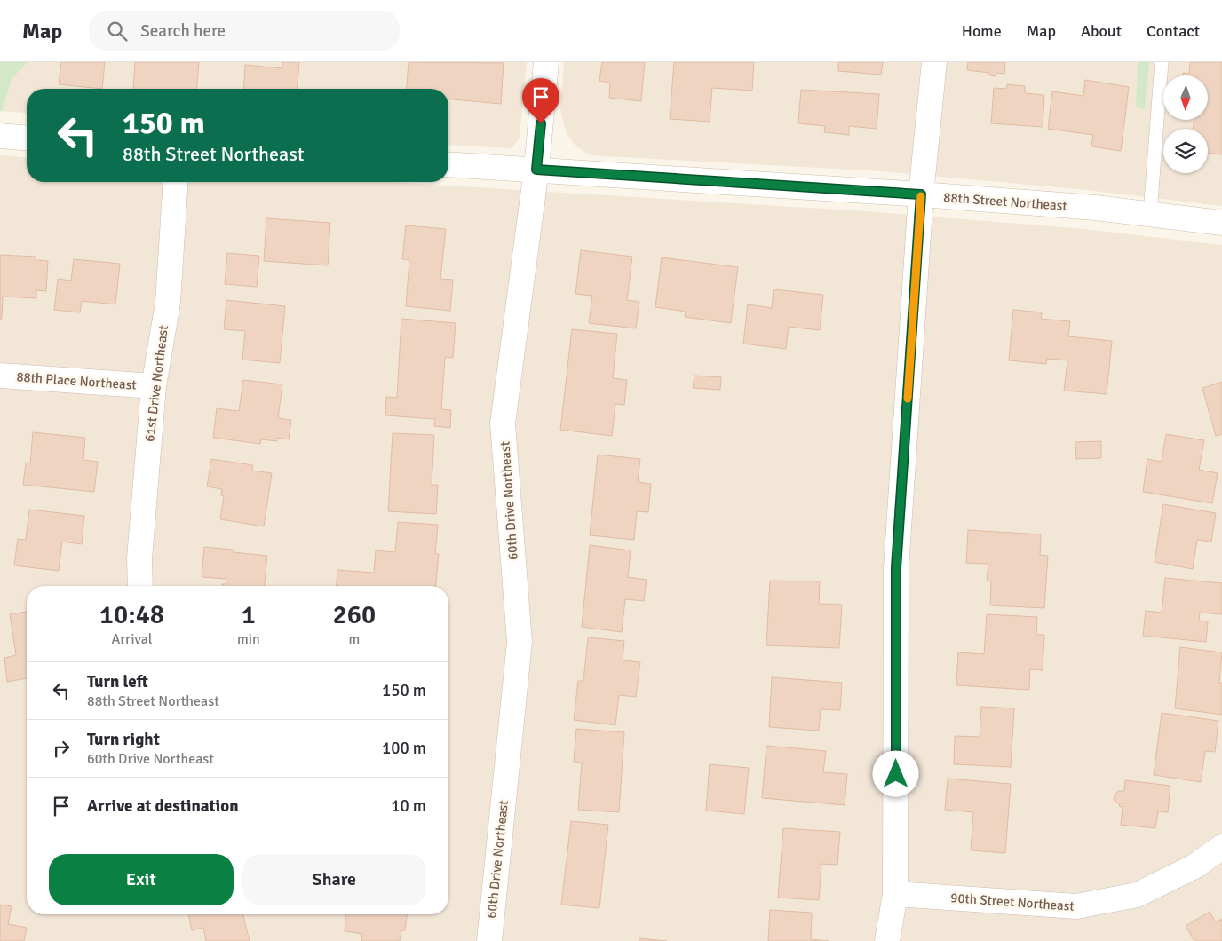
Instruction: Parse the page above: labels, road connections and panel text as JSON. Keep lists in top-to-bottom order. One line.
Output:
{"streets":{"street":["88th Street Northeast","88th Place Northeast","61st Drive Northeast","60th Drive Northeast","90th Street Northeast"]},"crossings":[["88th Street Northeast","60th Drive Northeast"],["88th Place Northeast","61st Drive Northeast"]],"north":"bottom","page":{"header":"Map","search":"Search here","nav":["Home","Map","About","Contact"],"turn":["150 m","88th Street Northeast"],"eta":["10:48","Arrival","1","min","260","m"],"list":[{"name":"Turn left","note":"88th Street Northeast","value":"150 m"},{"name":"Turn right","note":"60th Drive Northeast","value":"100 m"},{"name":"Arrive at destination","value":"10 m"}],"buttons":["Exit","Share"]}}
